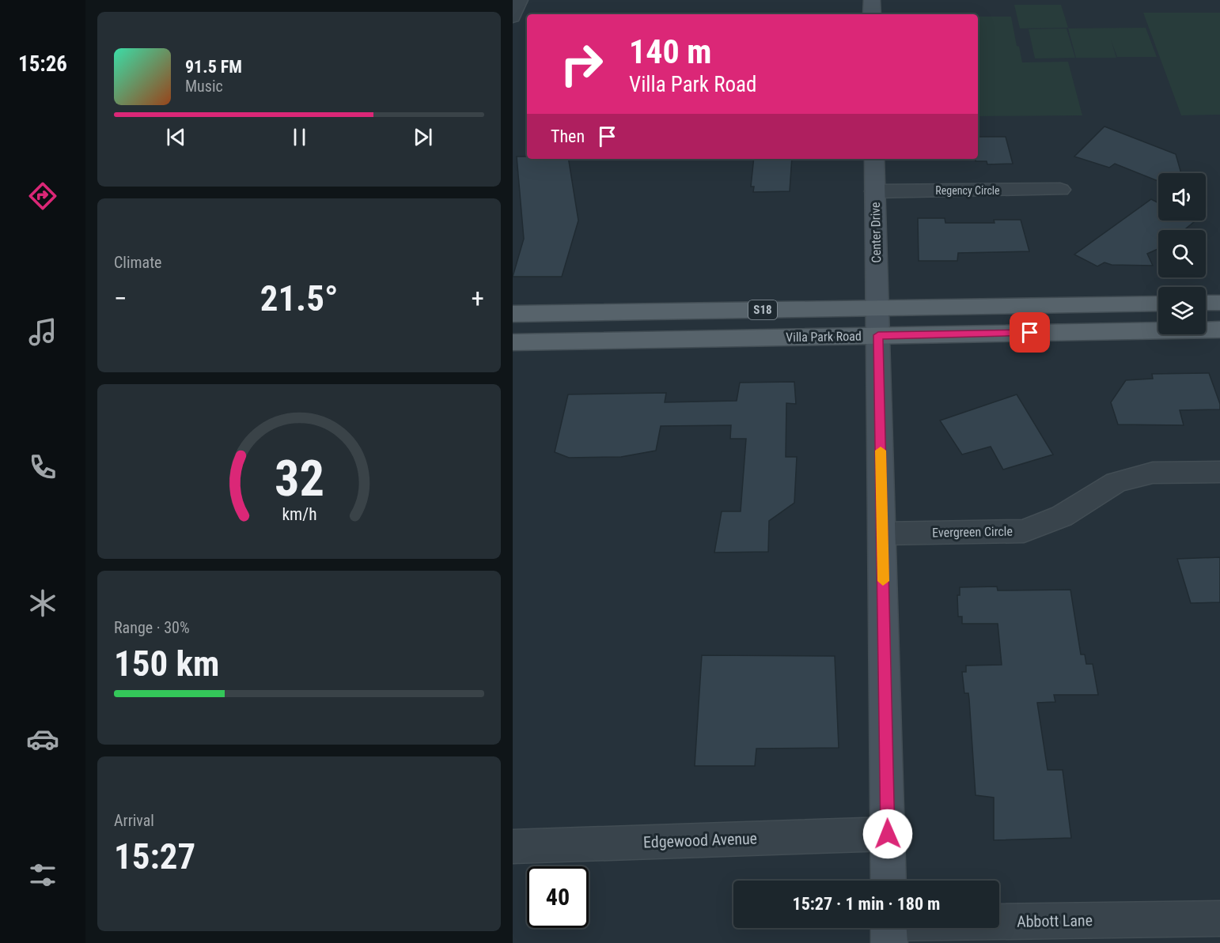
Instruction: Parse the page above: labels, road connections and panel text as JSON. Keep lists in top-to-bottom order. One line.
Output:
{"streets":{"main road":["S18","Villa Park Road"],"street":["Regency Circle","Center Drive","Evergreen Circle","Edgewood Avenue","Abbott Lane"]},"crossings":[["Regency Circle","Center Drive"],["Center Drive","S18"],["Center Drive","Villa Park Road"]],"page":{"tabs":"15:26","turn":["140 m","Villa Park Road"],"song":["91.5 FM","Music"],"then":"Then","tile":["Climate",["Range · 30%","150 km"],["Arrival","15:27"]],"heat":["−","21.5°","+"],"limit":"40","trip":"15:27 · 1 min · 180 m","gauge":["32","km/h"]}}
